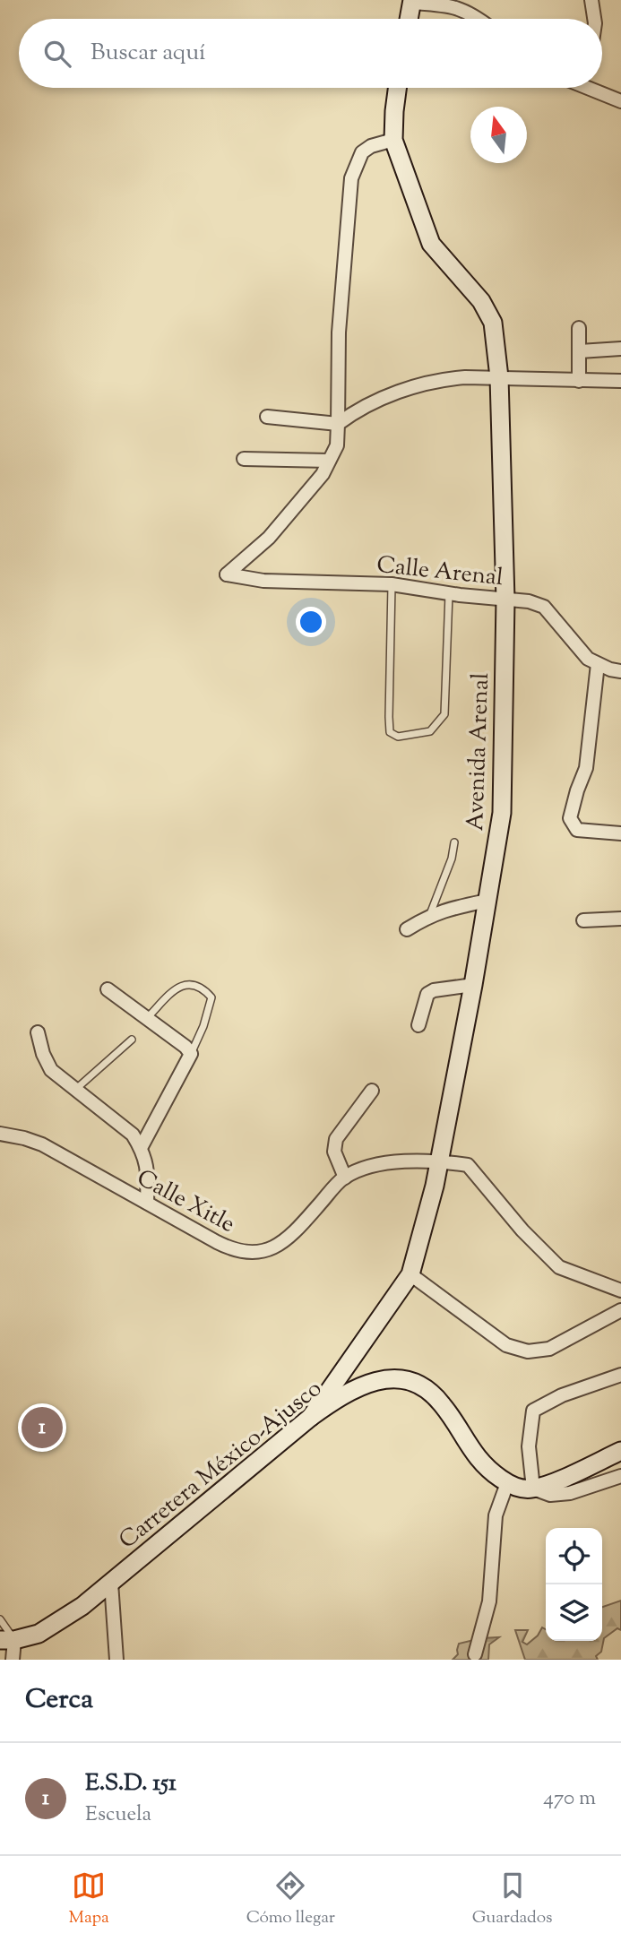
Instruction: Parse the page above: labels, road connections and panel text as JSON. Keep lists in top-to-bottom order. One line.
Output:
{"streets":{"street":["Calle Arenal","Avenida Arenal","Calle Xitle","Carretera México-Ajusco"]},"crossings":[["Calle Arenal","Avenida Arenal"],["Avenida Arenal","Calle Xitle"],["Avenida Arenal","Carretera México-Ajusco"]],"north":"top","page":{"search":"Buscar aquí","pins":"1","heading":"Cerca","list":[{"mark":"1","name":"E.S.D. 151","note":"Escuela","value":"470 m"}],"nav":["Mapa","Cómo llegar","Guardados"]}}
